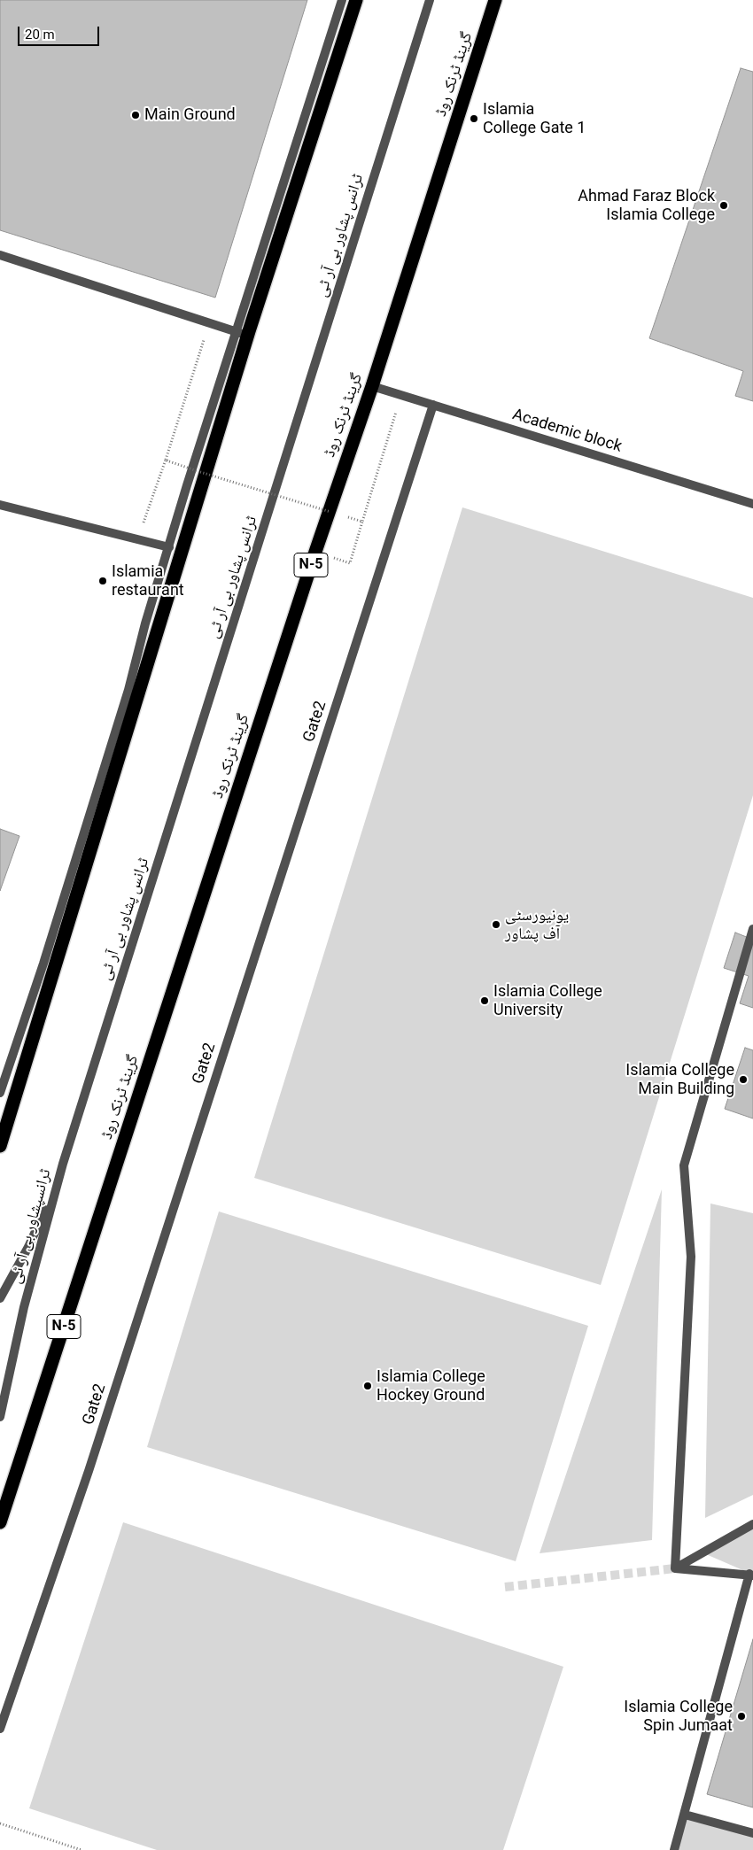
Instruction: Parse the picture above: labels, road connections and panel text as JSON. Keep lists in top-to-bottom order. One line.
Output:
{"streets":{"highway":["گرینڈ ٹرنک روڈ","N-5"],"street":["ٹرانس پشاور بی آر ٹی","Academic block","Gate2","ٹرانسپشاور بی آر ٹی"]},"crossings":[["گرینڈ ٹرنک روڈ","Academic block"],["ٹرانس پشاور بی آر ٹی","ٹرانسپشاور بی آر ٹی"],["Academic block","Gate2"]],"places":["Main Ground","Islamia College Gate 1","Ahmad Faraz Block Islamia College","Islamia restaurant","یونیورسٹی آف پشاور","Islamia College University","Islamia College Main Building","Islamia College Hockey Ground","Islamia College Spin Jumaat"],"scale_bar":"20 m"}
